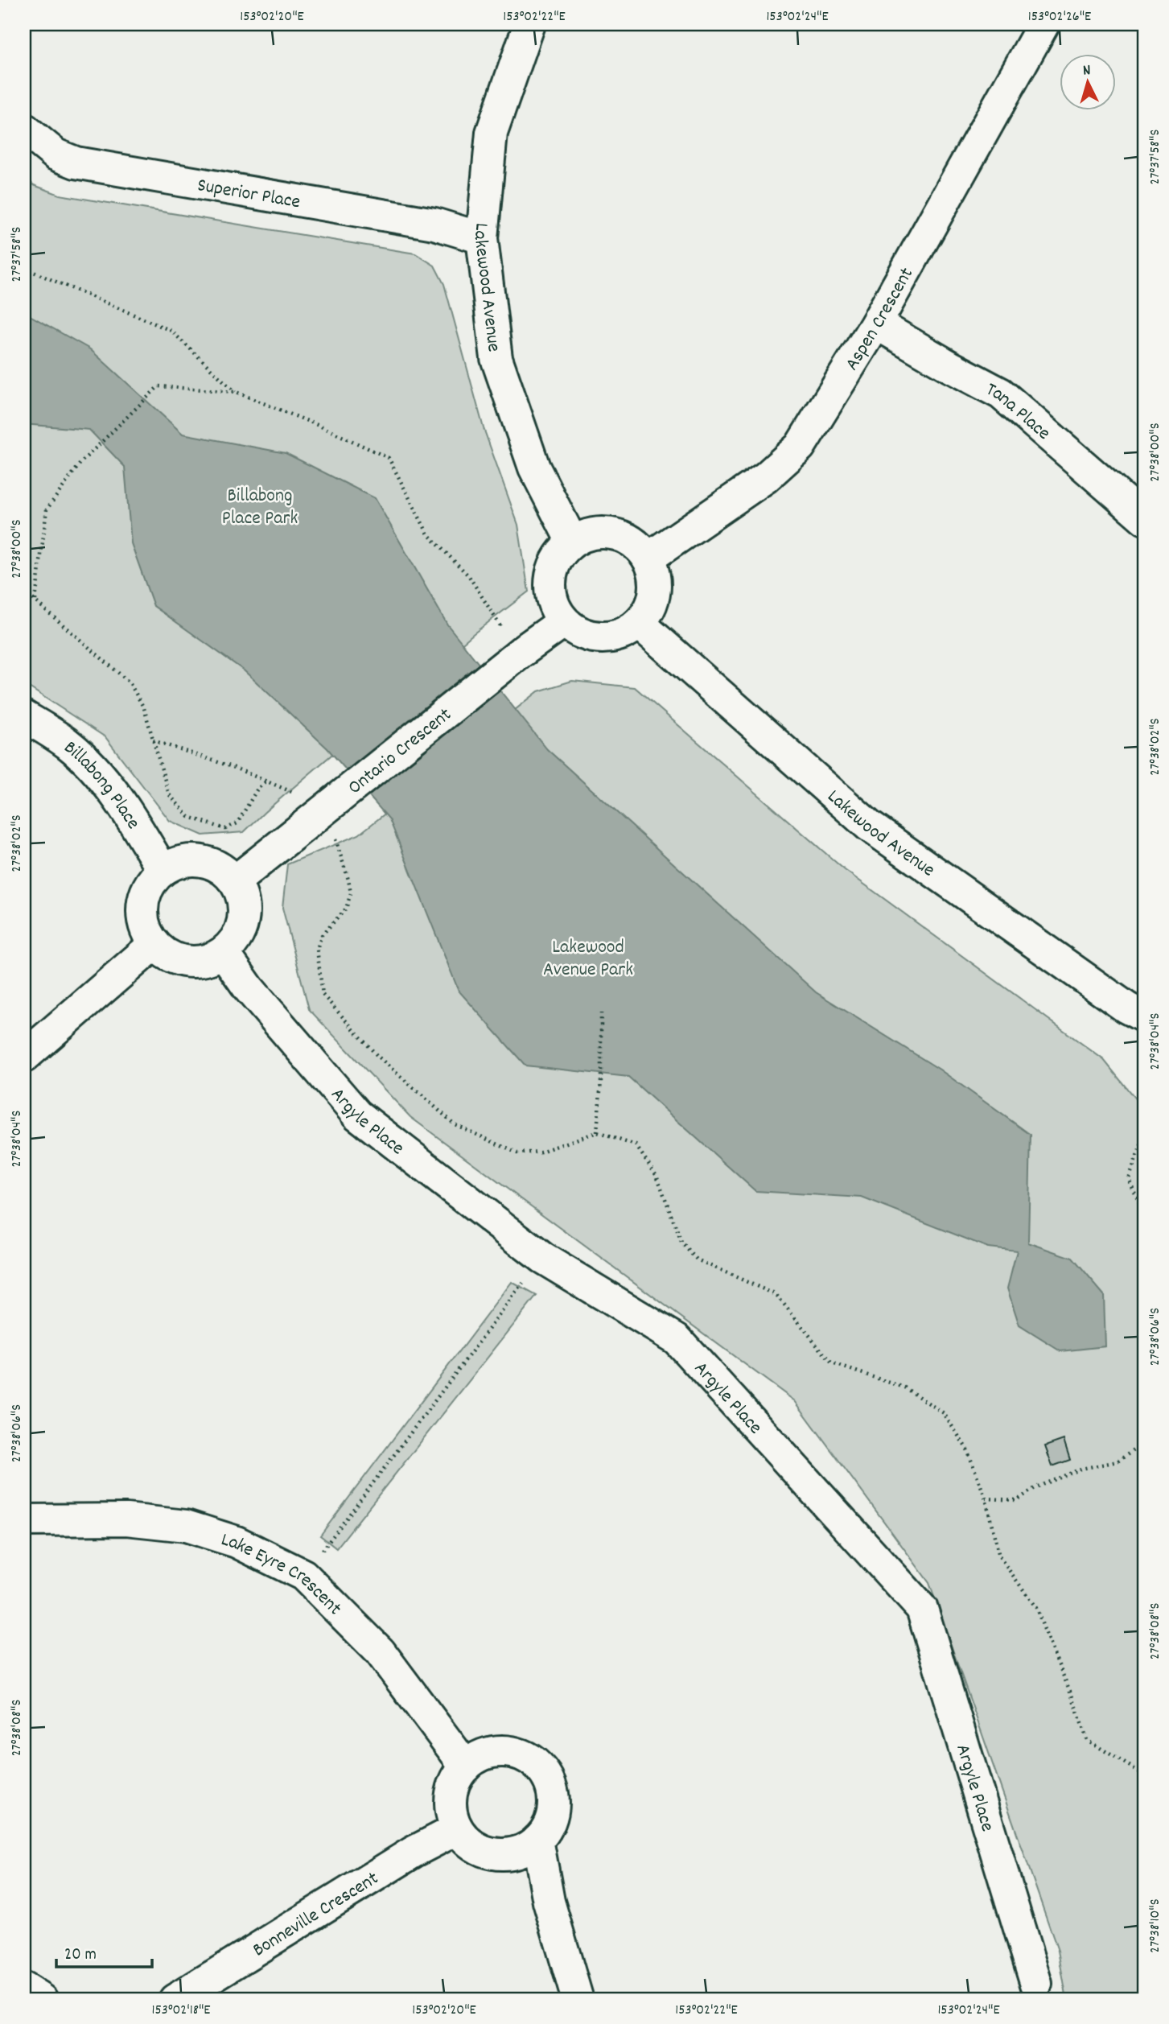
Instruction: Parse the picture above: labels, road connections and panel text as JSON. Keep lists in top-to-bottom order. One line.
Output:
{"streets":{"street":["Superior Place","Lakewood Avenue","Aspen Crescent","Tana Place","Ontario Crescent","Billabong Place","Argyle Place","Lake Eyre Crescent","Bonneville Crescent"]},"crossings":[["Superior Place","Lakewood Avenue"],["Lakewood Avenue","Aspen Crescent"],["Lakewood Avenue","Ontario Crescent"],["Aspen Crescent","Tana Place"],["Aspen Crescent","Ontario Crescent"],["Ontario Crescent","Billabong Place"],["Ontario Crescent","Argyle Place"],["Billabong Place","Argyle Place"],["Lake Eyre Crescent","Bonneville Crescent"]],"parks":["Billabong Place Park","Lakewood Avenue Park"],"scale_bar":"20 m","north":"top","coordinates":["153°02'20\"E","153°02'22\"E","153°02'24\"E","153°02'26\"E","27°37'58\"S","27°38'00\"S","27°38'02\"S","27°38'04\"S","27°38'06\"S","27°38'08\"S","27°38'10\"S","153°02'18\"E"]}
